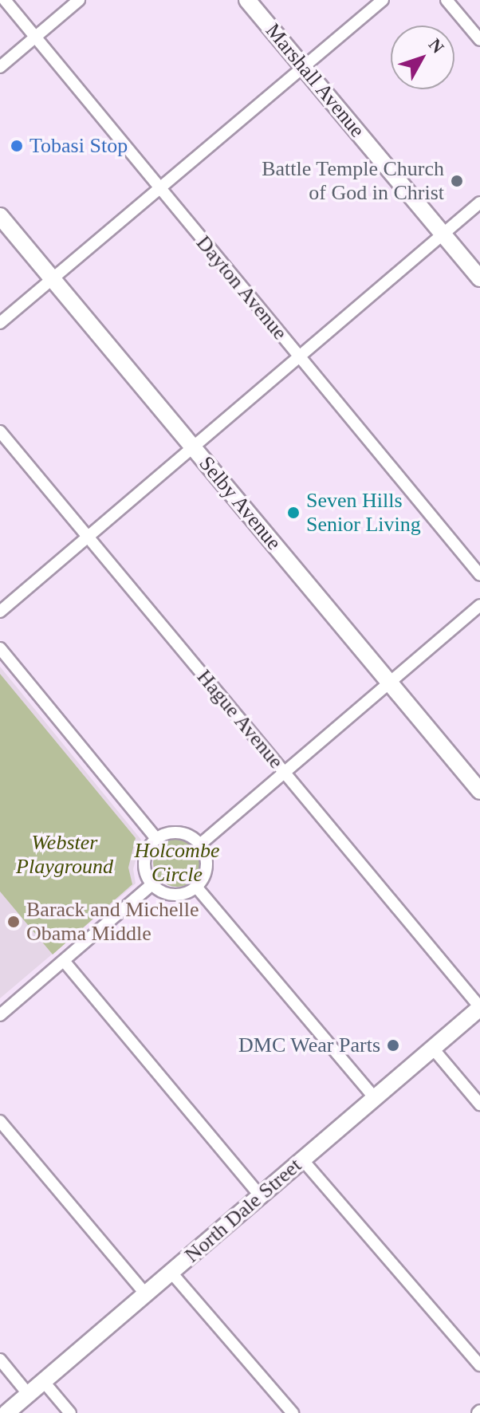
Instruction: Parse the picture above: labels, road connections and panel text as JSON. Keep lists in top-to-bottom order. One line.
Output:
{"streets":{"street":["Marshall Avenue","Dayton Avenue","Selby Avenue","Hague Avenue","North Dale Street"]},"crossings":[["Hague Avenue","North Dale Street"]],"parks":["Webster Playground","Holcombe Circle"],"places":["Tobasi Stop","Battle Temple Church of God in Christ","Seven Hills Senior Living","Barack and Michelle Obama Middle","DMC Wear Parts"],"north":"top right"}
